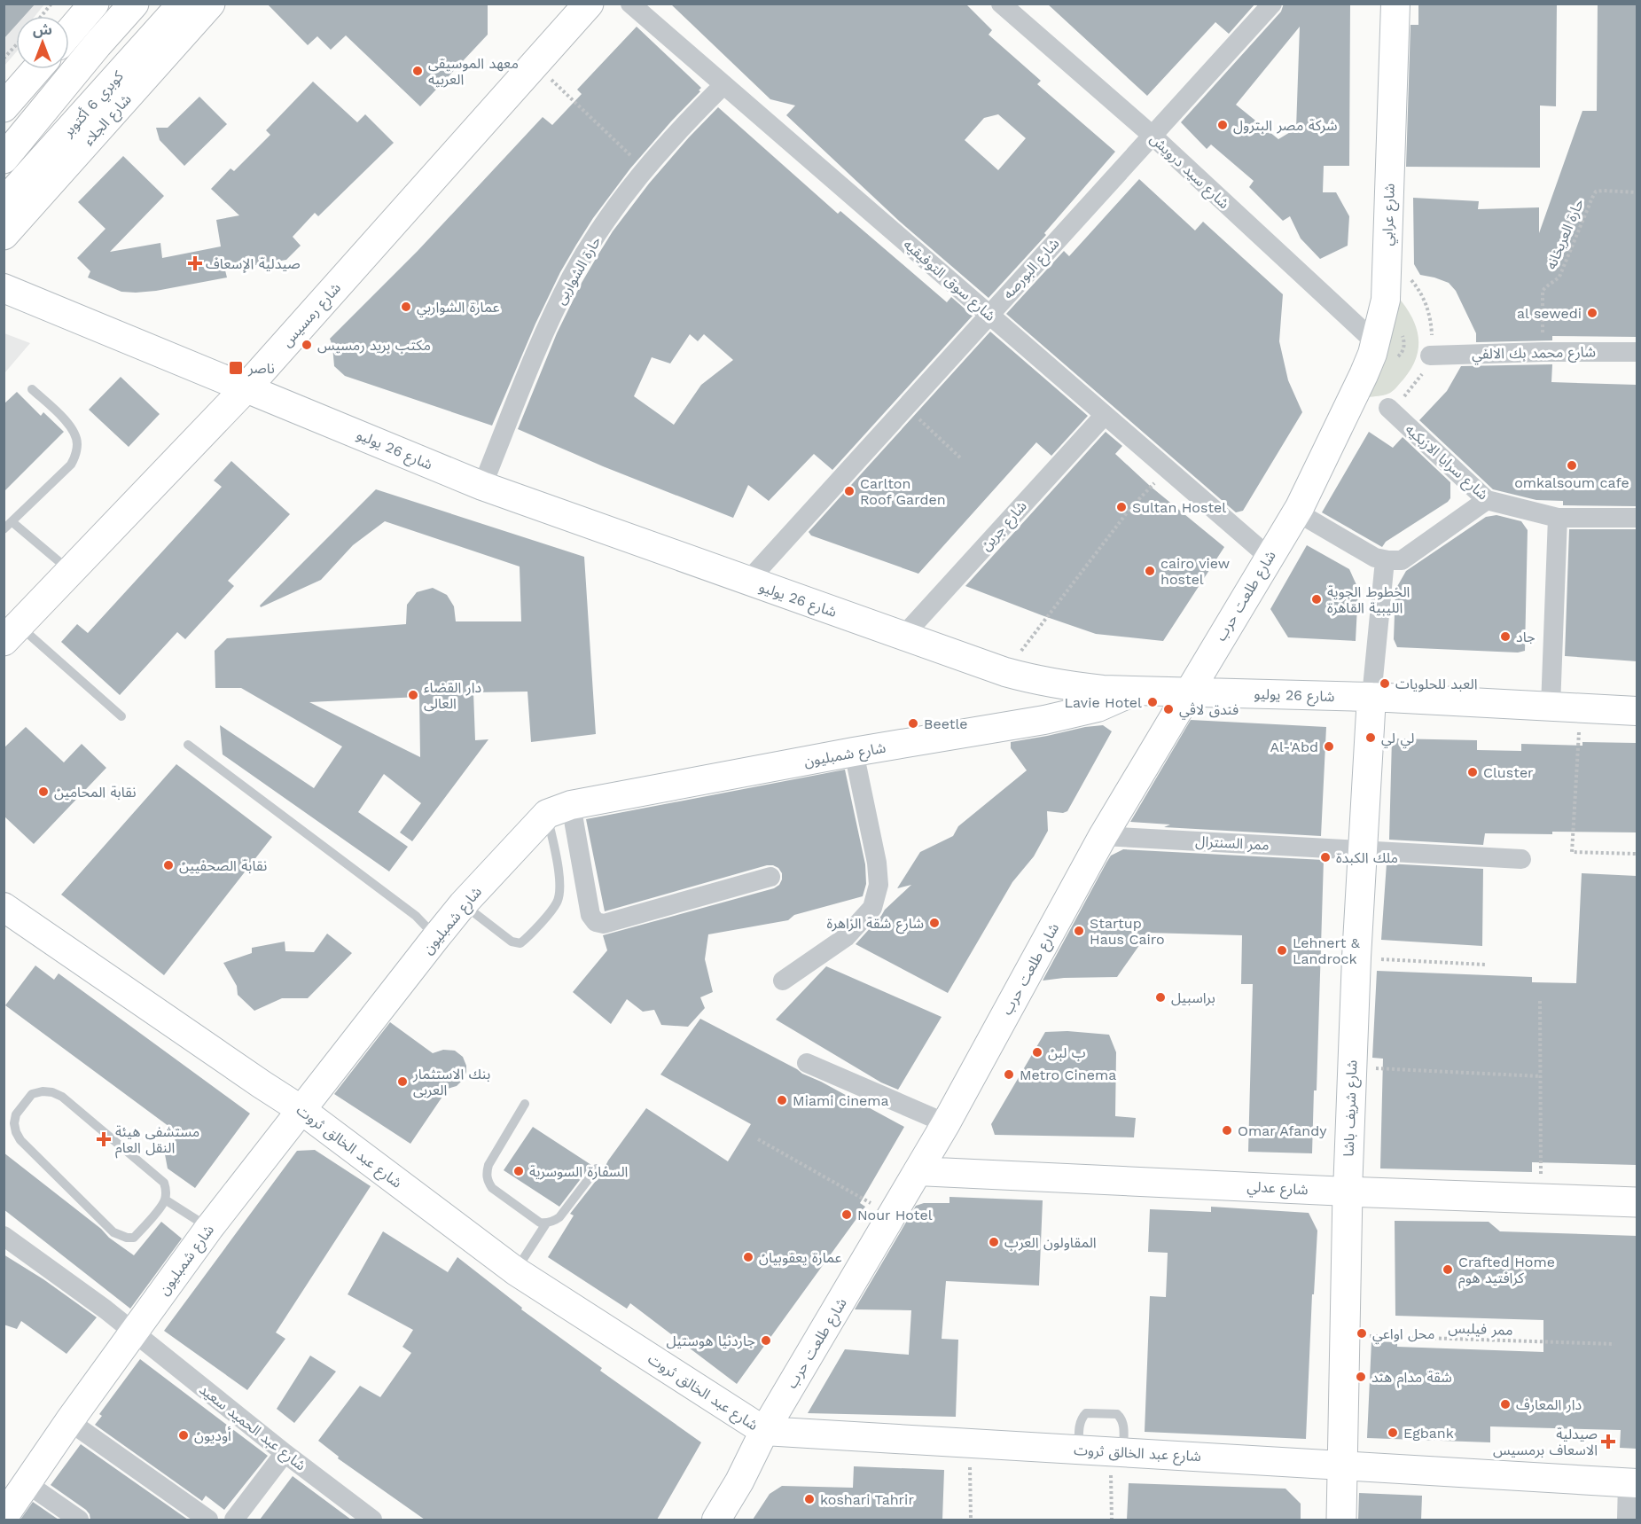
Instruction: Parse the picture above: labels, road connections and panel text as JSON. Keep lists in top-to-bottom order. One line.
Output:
{"streets":{"main road":["كوبري 6 أكتوبر","شارع الجلاء","شارع رمسيس","شارع شريف باشا","شارع عدلي"],"street":["شارع سيد درويش","شارع عرابي","شارع البورصه","حارة الشواربى","شارع سوق التوفيقيه","شارع محمد بك الالفي","شارع 26 يوليو","شارع سرايا الازبكيه","شارع جرين","شارع طلعت حرب","شارع شمبليون","ممر السنترال","شارع عبد الخالق ثروت","شارع عبد الحميد سعيد"],"path":["حارة العربخانه","ممر فيلبس"]},"crossings":[["شارع سيد درويش","شارع عرابي"],["شارع سيد درويش","شارع البورصه"],["شارع عرابي","شارع طلعت حرب"],["حارة العربخانه","شارع محمد بك الالفي"],["شارع البورصه","شارع سوق التوفيقيه"],["شارع البورصه","شارع 26 يوليو"],["حارة الشواربى","شارع سوق التوفيقيه"],["حارة الشواربى","شارع 26 يوليو"],["شارع سوق التوفيقيه","شارع جرين"],["شارع سوق التوفيقيه","شارع طلعت حرب"],["شارع رمسيس","شارع 26 يوليو"],["شارع 26 يوليو","شارع جرين"],["شارع 26 يوليو","شارع طلعت حرب"],["شارع 26 يوليو","شارع شمبليون"],["شارع 26 يوليو","شارع شريف باشا"],["شارع طلعت حرب","ممر السنترال"],["شارع طلعت حرب","شارع عبد الخالق ثروت"],["شارع طلعت حرب","شارع عدلي"],["شارع شمبليون","شارع عبد الخالق ثروت"],["شارع شمبليون","شارع عبد الحميد سعيد"],["ممر السنترال","شارع شريف باشا"],["شارع شريف باشا","شارع عبد الخالق ثروت"],["شارع شريف باشا","شارع عدلي"],["شارع شريف باشا","ممر فيلبس"]],"places":{"other":["معهد الموسيقى العربيه","شركة مصر البترول","عمارة الشواربي","al sewedi","مكتب بريد رمسيس","omkalsoum cafe","Carlton Roof Garden","Sultan Hostel","cairo view hostel","الخطوط الجوية الليبية القاهرة","جاد","العبد للحلويات","دار القضاء العالى","Lavie Hotel","فندق لاڤي","Beetle","لي لي","Al-'Abd","Cluster","نقابة المحامين","ملك الكبدة","نقابة الصحفيين","شارع شقة الزاهرة","Startup Haus Cairo","Lehnert & Landrock","براسبيل","ب لبن","Metro Cinema","بنك الاستثمار العربى","Miami cinema","Omar Afandy","السفارة السوسرية","Nour Hotel","المقاولون العرب","عمارة يعقوبيان","Crafted Home كرافتيد هوم","محل اواعي","جاردنيا هوستيل","شقة مدام هند","دار المعارف","Egbank","أوديون","koshari Tahrir"],"health":["صيدلية الإسعاف","مستشفى هيئة النقل العام","صيدلية الاسعاف برمسيس"],"transit":["ناصر"]},"north":"top"}
